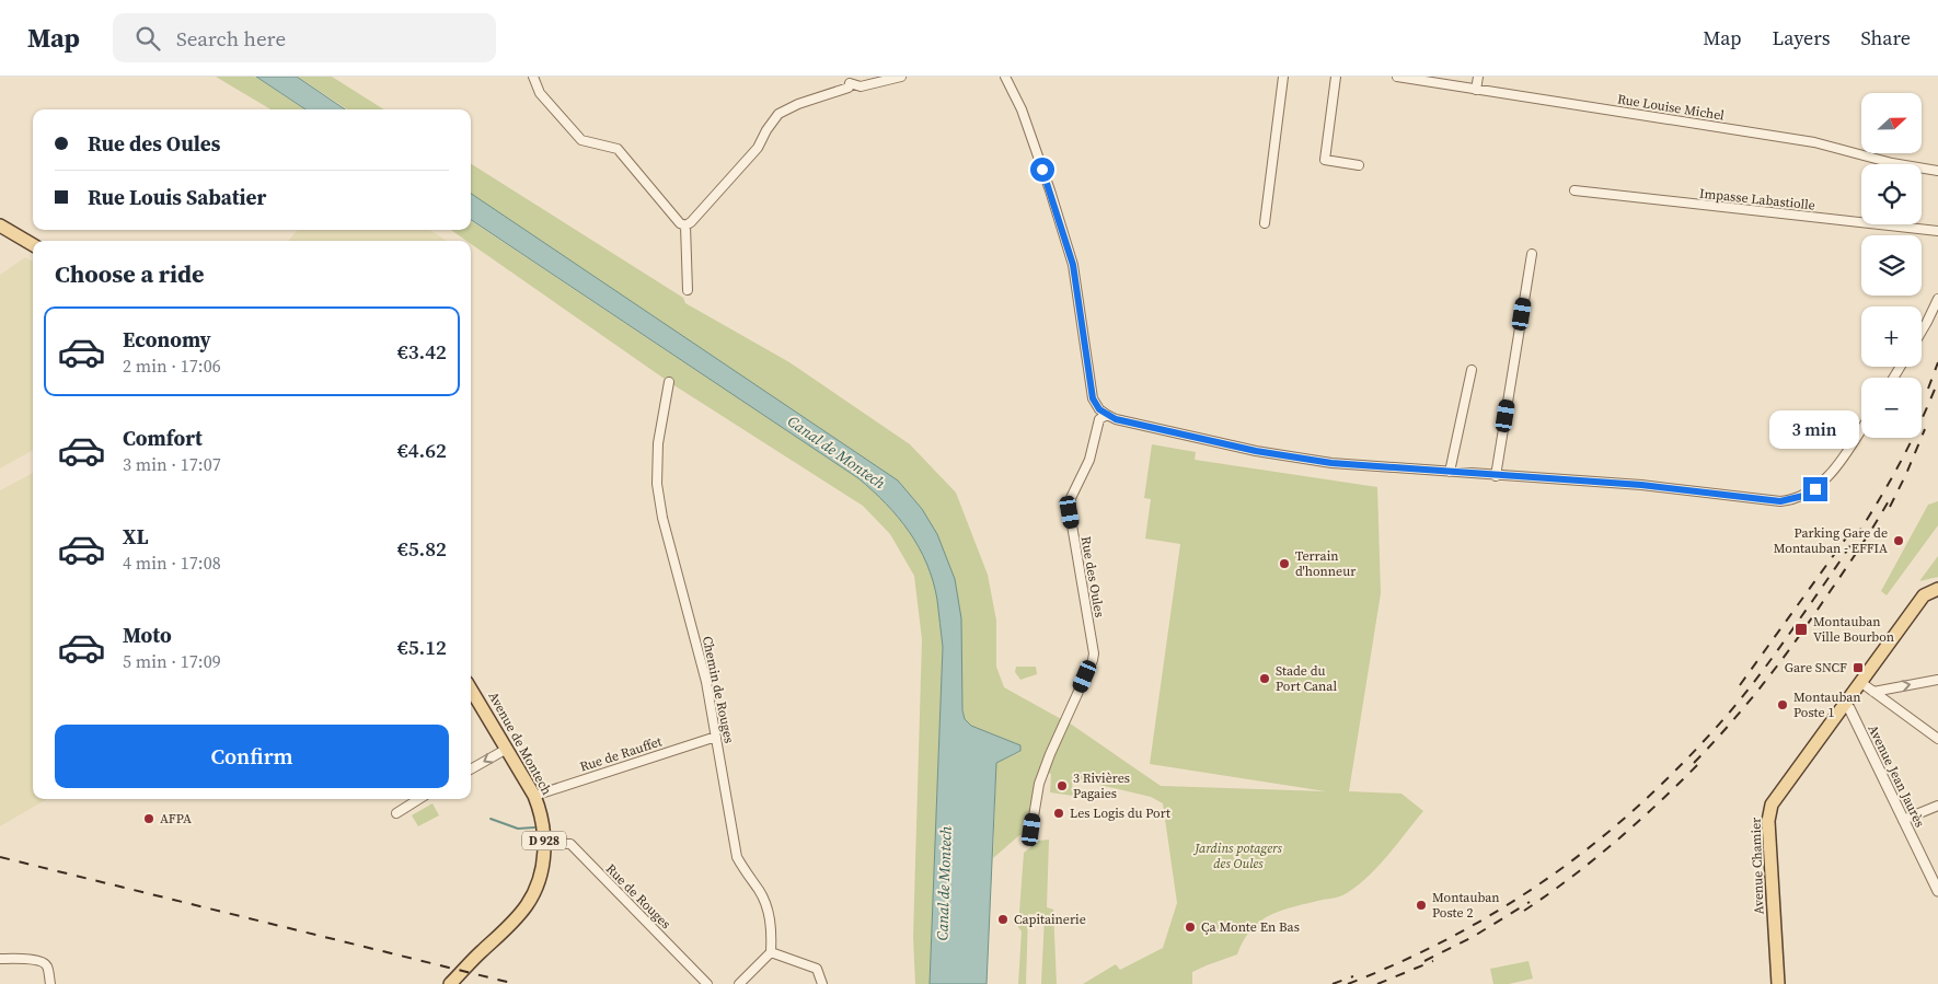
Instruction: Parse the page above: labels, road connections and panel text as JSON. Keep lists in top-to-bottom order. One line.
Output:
{"streets":{"main road":["Avenue de Montech","D 928","Avenue Chamier"],"street":["Rue Louise Michel","Impasse Labastiolle","Rue des Oules","Chemin de Rouges","Rue de Rauffet","Avenue Jean Jaurès","Rue de Rouges"]},"crossings":[["Chemin de Rouges","Rue de Rauffet"],["Avenue de Montech","Rue de Rauffet"],["Avenue de Montech","Rue de Rouges"],["Avenue Jean Jaurès","Avenue Chamier"]],"water":["Canal de Montech"],"parks":["Jardins potagers des Oules"],"places":{"other":["Parking Gare de Montauban - EFFIA","Terrain d'honneur","Stade du Port Canal","Montauban Poste 1","3 Rivières Pagaies","Les Logis du Port","AFPA","Montauban Poste 2","Capitainerie","Ça Monte En Bas"],"transit":["Montauban Ville Bourbon","Gare SNCF"]},"north":"right","page":{"header":"Map","search":"Search here","nav":["Map","Layers","Share"],"map_buttons":["+","−"],"banner":["Rue des Oules","Rue Louis Sabatier"],"heading":"Choose a ride","list":[{"name":"Economy","note":"2 min · 17:06","value":"€3.42"},{"name":"Comfort","note":"3 min · 17:07","value":"€4.62"},{"name":"XL","note":"4 min · 17:08","value":"€5.82"},{"name":"Moto","note":"5 min · 17:09","value":"€5.12"}],"bubble":"3 min","buttons":"Confirm"}}
